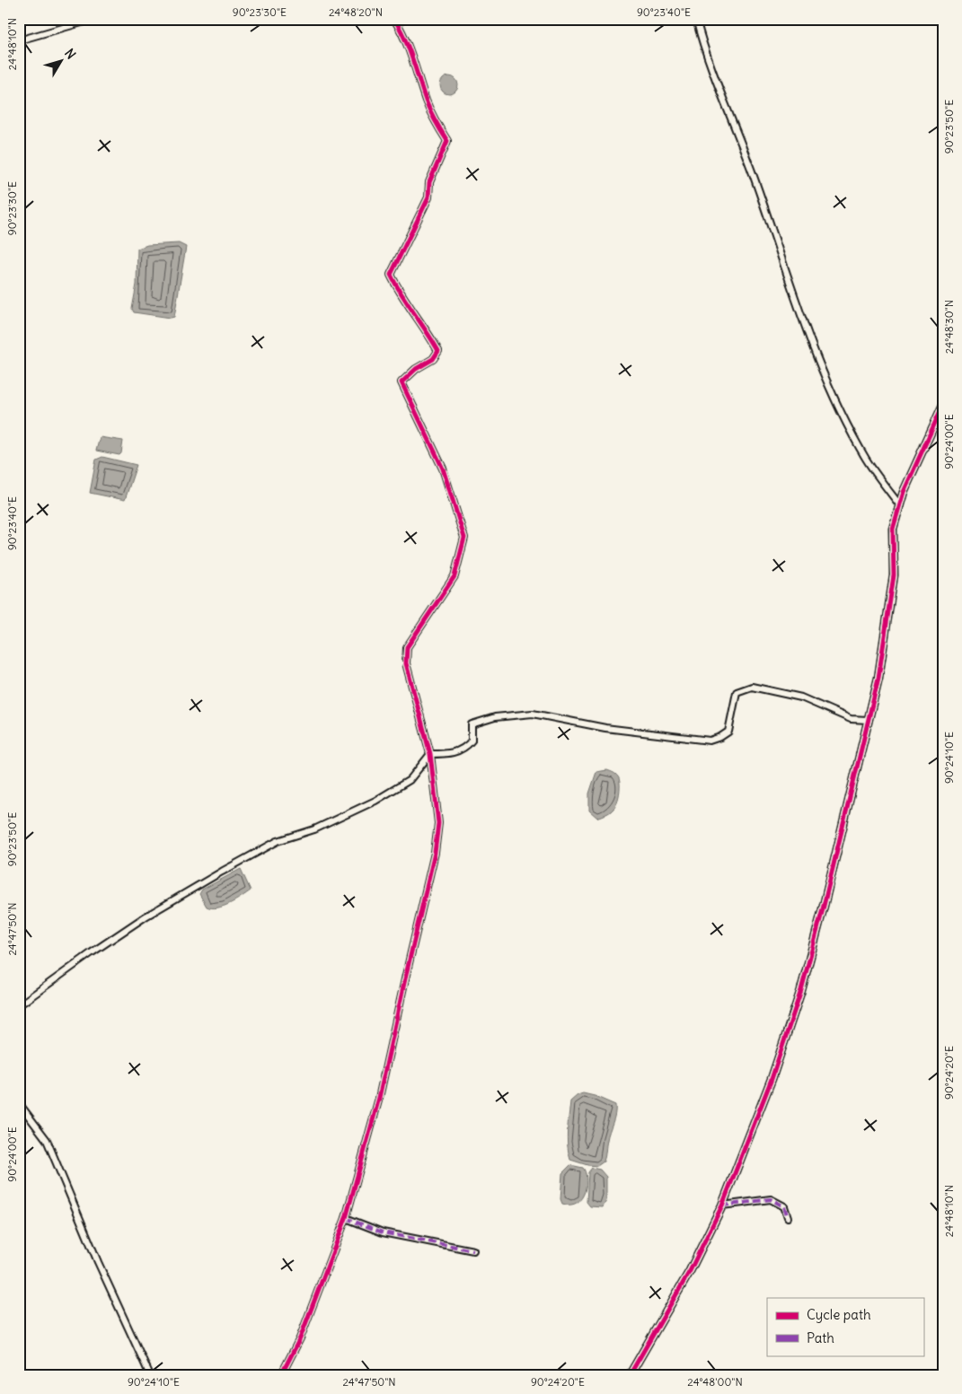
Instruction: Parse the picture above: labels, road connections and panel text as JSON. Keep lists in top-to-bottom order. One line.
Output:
{"legend":["Cycle path","Path"],"north":"top right","coordinates":["90°23'30\"E","24°48'20\"N","90°23'40\"E","24°48'10\"N","90°23'50\"E","24°48'30\"N","90°24'00\"E","90°24'10\"E","24°47'50\"N","90°24'20\"E","24°48'00\"N"]}
